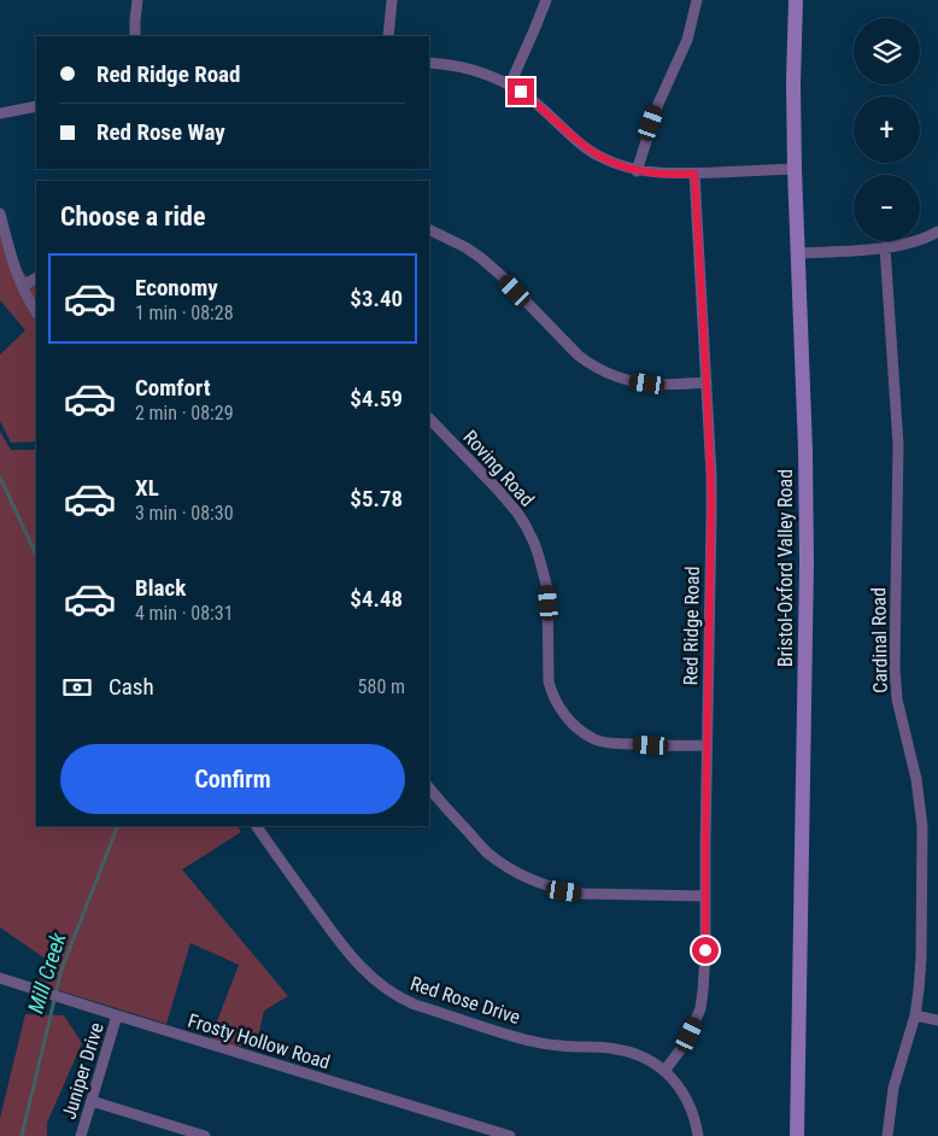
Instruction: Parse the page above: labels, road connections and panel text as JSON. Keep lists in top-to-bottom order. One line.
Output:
{"streets":{"main road":["Bristol-Oxford Valley Road"],"street":["Roving Road","Red Ridge Road","Cardinal Road","Red Rose Drive","Frosty Hollow Road","Juniper Drive"]},"crossings":[["Roving Road","Red Ridge Road"],["Red Ridge Road","Red Rose Drive"],["Frosty Hollow Road","Juniper Drive"]],"water":["Mill Creek"],"page":{"map_buttons":["+","−"],"banner":["Red Ridge Road","Red Rose Way"],"heading":"Choose a ride","list":[{"name":"Economy","note":"1 min · 08:28","value":"$3.40"},{"name":"Comfort","note":"2 min · 08:29","value":"$4.59"},{"name":"XL","note":"3 min · 08:30","value":"$5.78"},{"name":"Black","note":"4 min · 08:31","value":"$4.48"}],"pay":["Cash","580 m"],"buttons":"Confirm"}}
